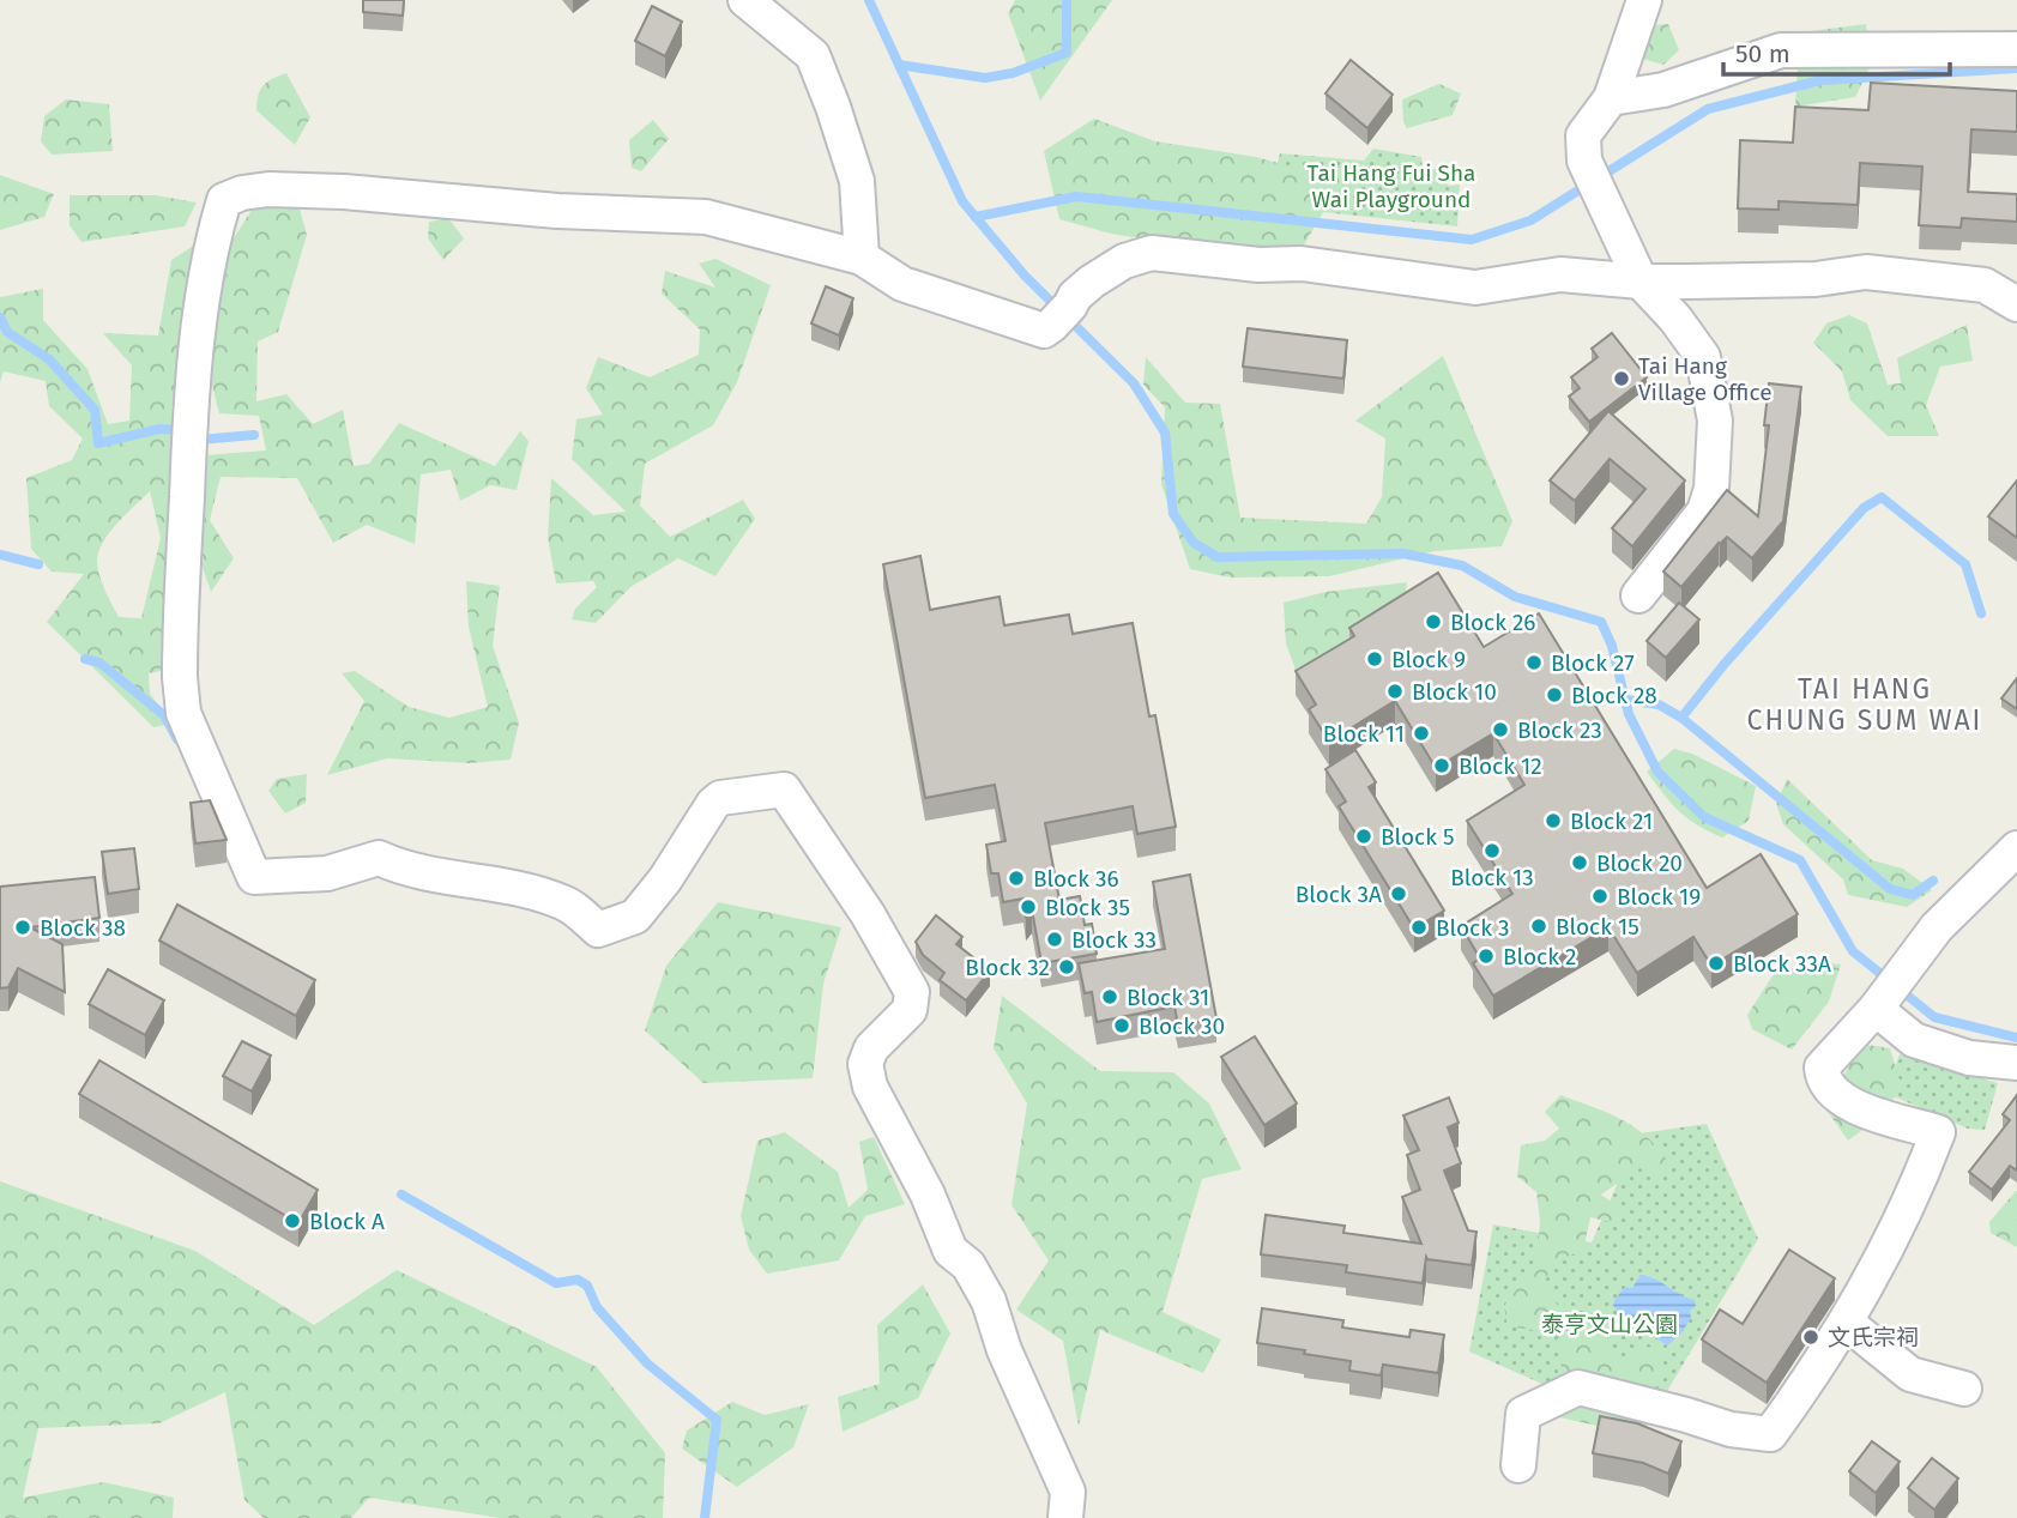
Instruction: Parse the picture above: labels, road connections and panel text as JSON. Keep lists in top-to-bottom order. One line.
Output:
{"districts":["TAI HANG CHUNG SUM WAI"],"parks":["Tai Hang Fui Sha Wai Playground","泰亨文山公園"],"places":["Tai Hang Village Office","Block 26","Block 9","Block 27","Block 10","Block 28","Block 23","Block 11","Block 12","Block 21","Block 5","Block 13","Block 20","Block 36","Block 3A","Block 19","Block 35","Block 15","Block 38","Block 3","Block 33","Block 2","Block 33A","Block 32","Block 31","Block 30","Block A","文氏宗祠"],"scale_bar":"50 m"}
